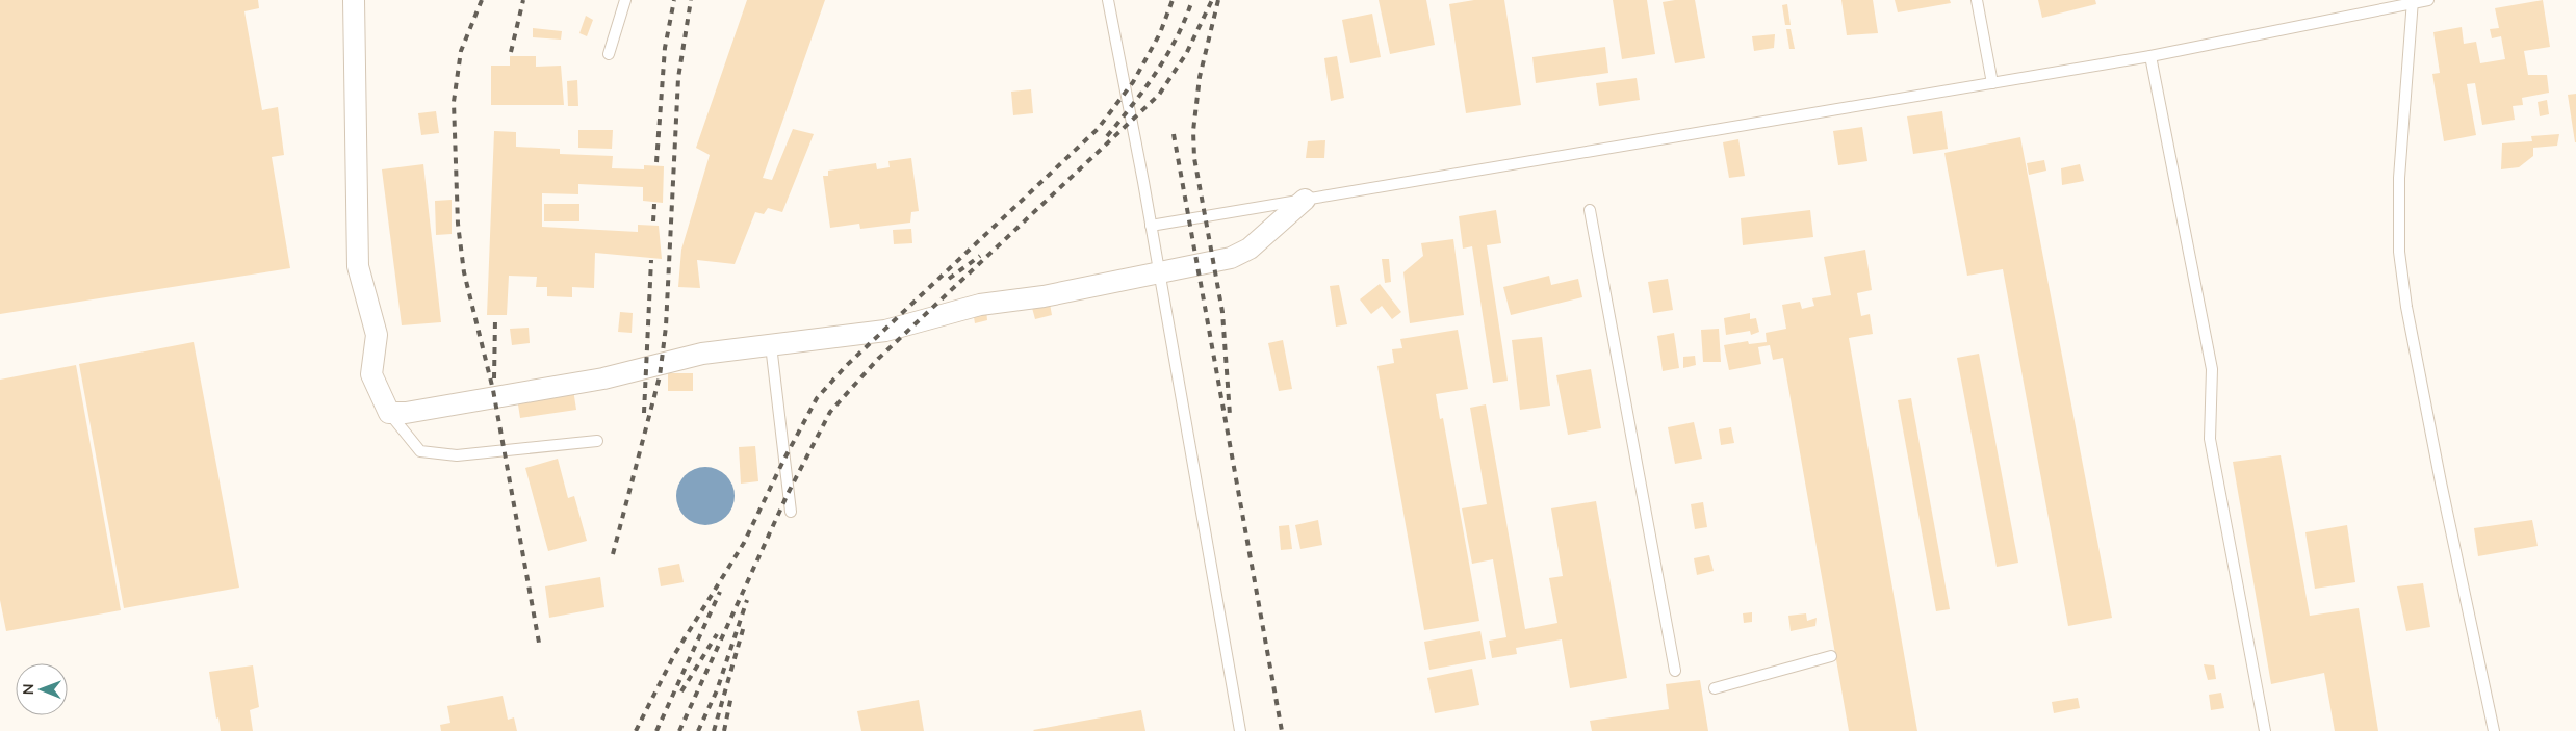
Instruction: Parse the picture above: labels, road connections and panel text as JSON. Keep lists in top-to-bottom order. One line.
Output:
{"north":"left"}
